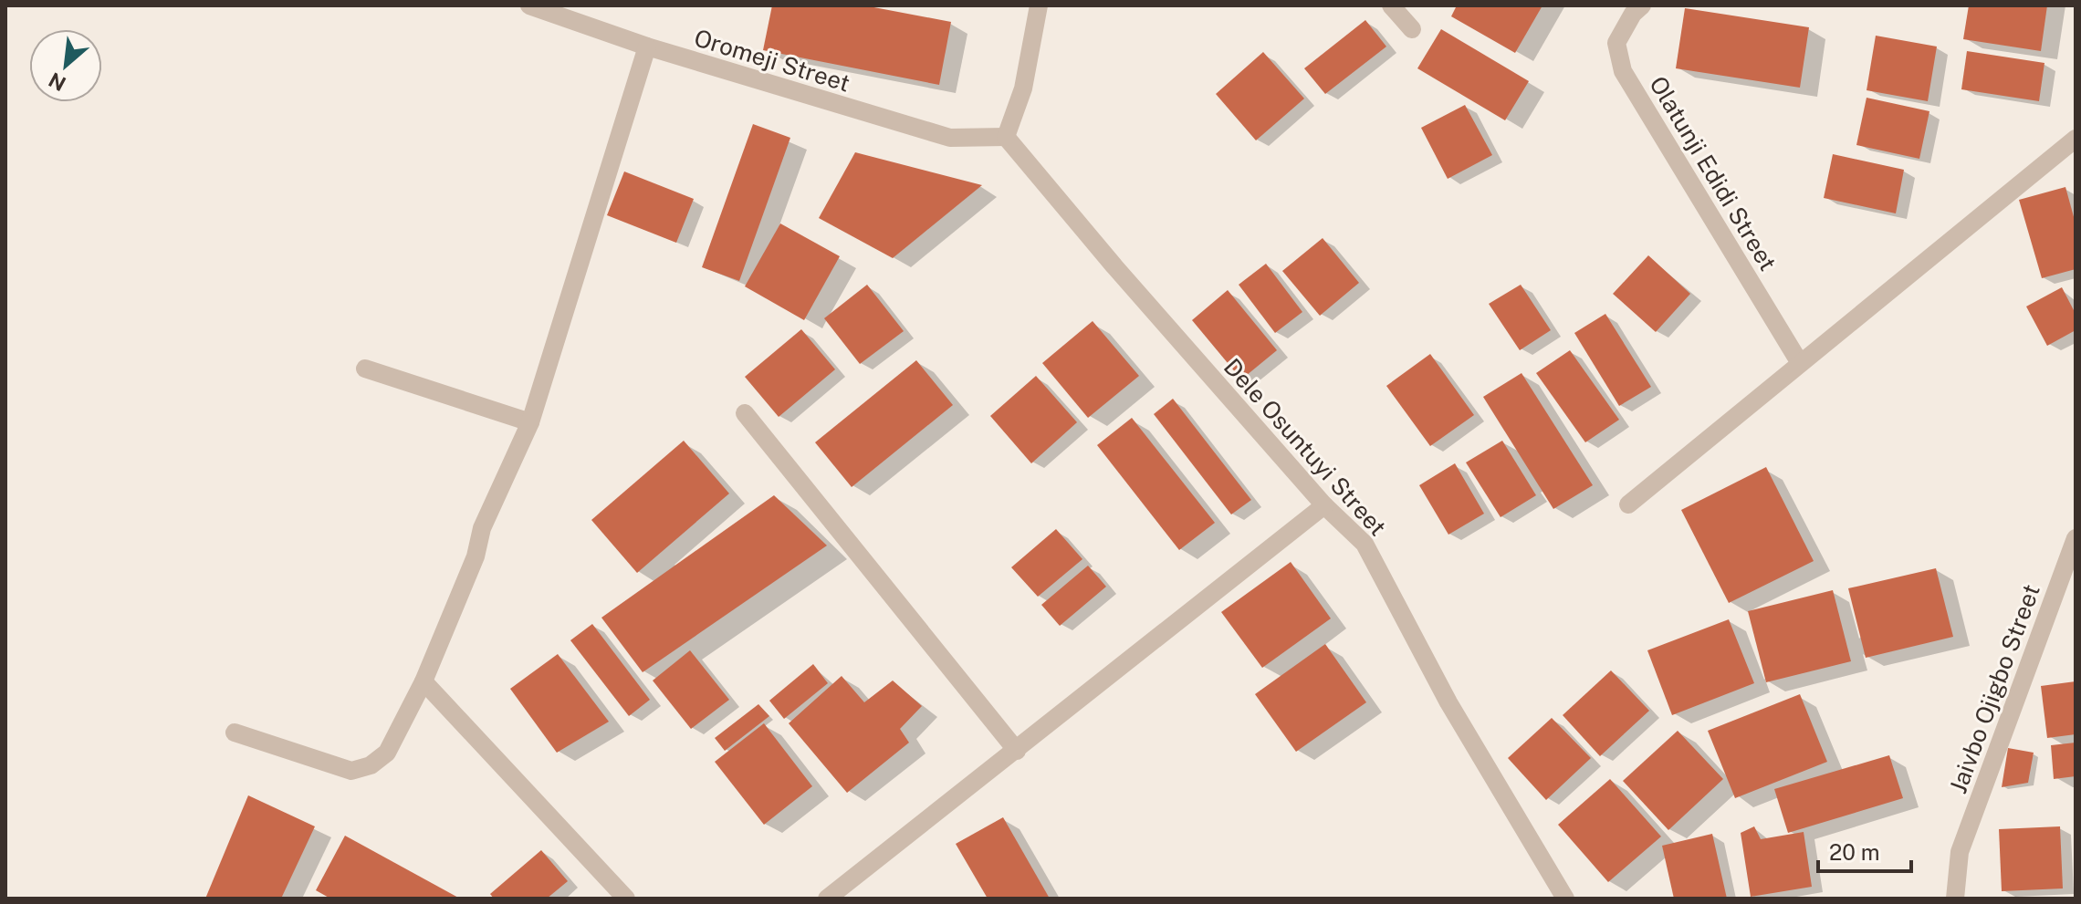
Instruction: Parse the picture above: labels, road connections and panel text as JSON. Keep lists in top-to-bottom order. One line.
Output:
{"streets":{"street":["Oromeji Street","Olatunji Edidi Street","Dele Osuntuyi Street","Jaivbo Ojigbo Street"]},"crossings":[["Oromeji Street","Dele Osuntuyi Street"]],"scale_bar":"20 m","north":"bottom left"}
